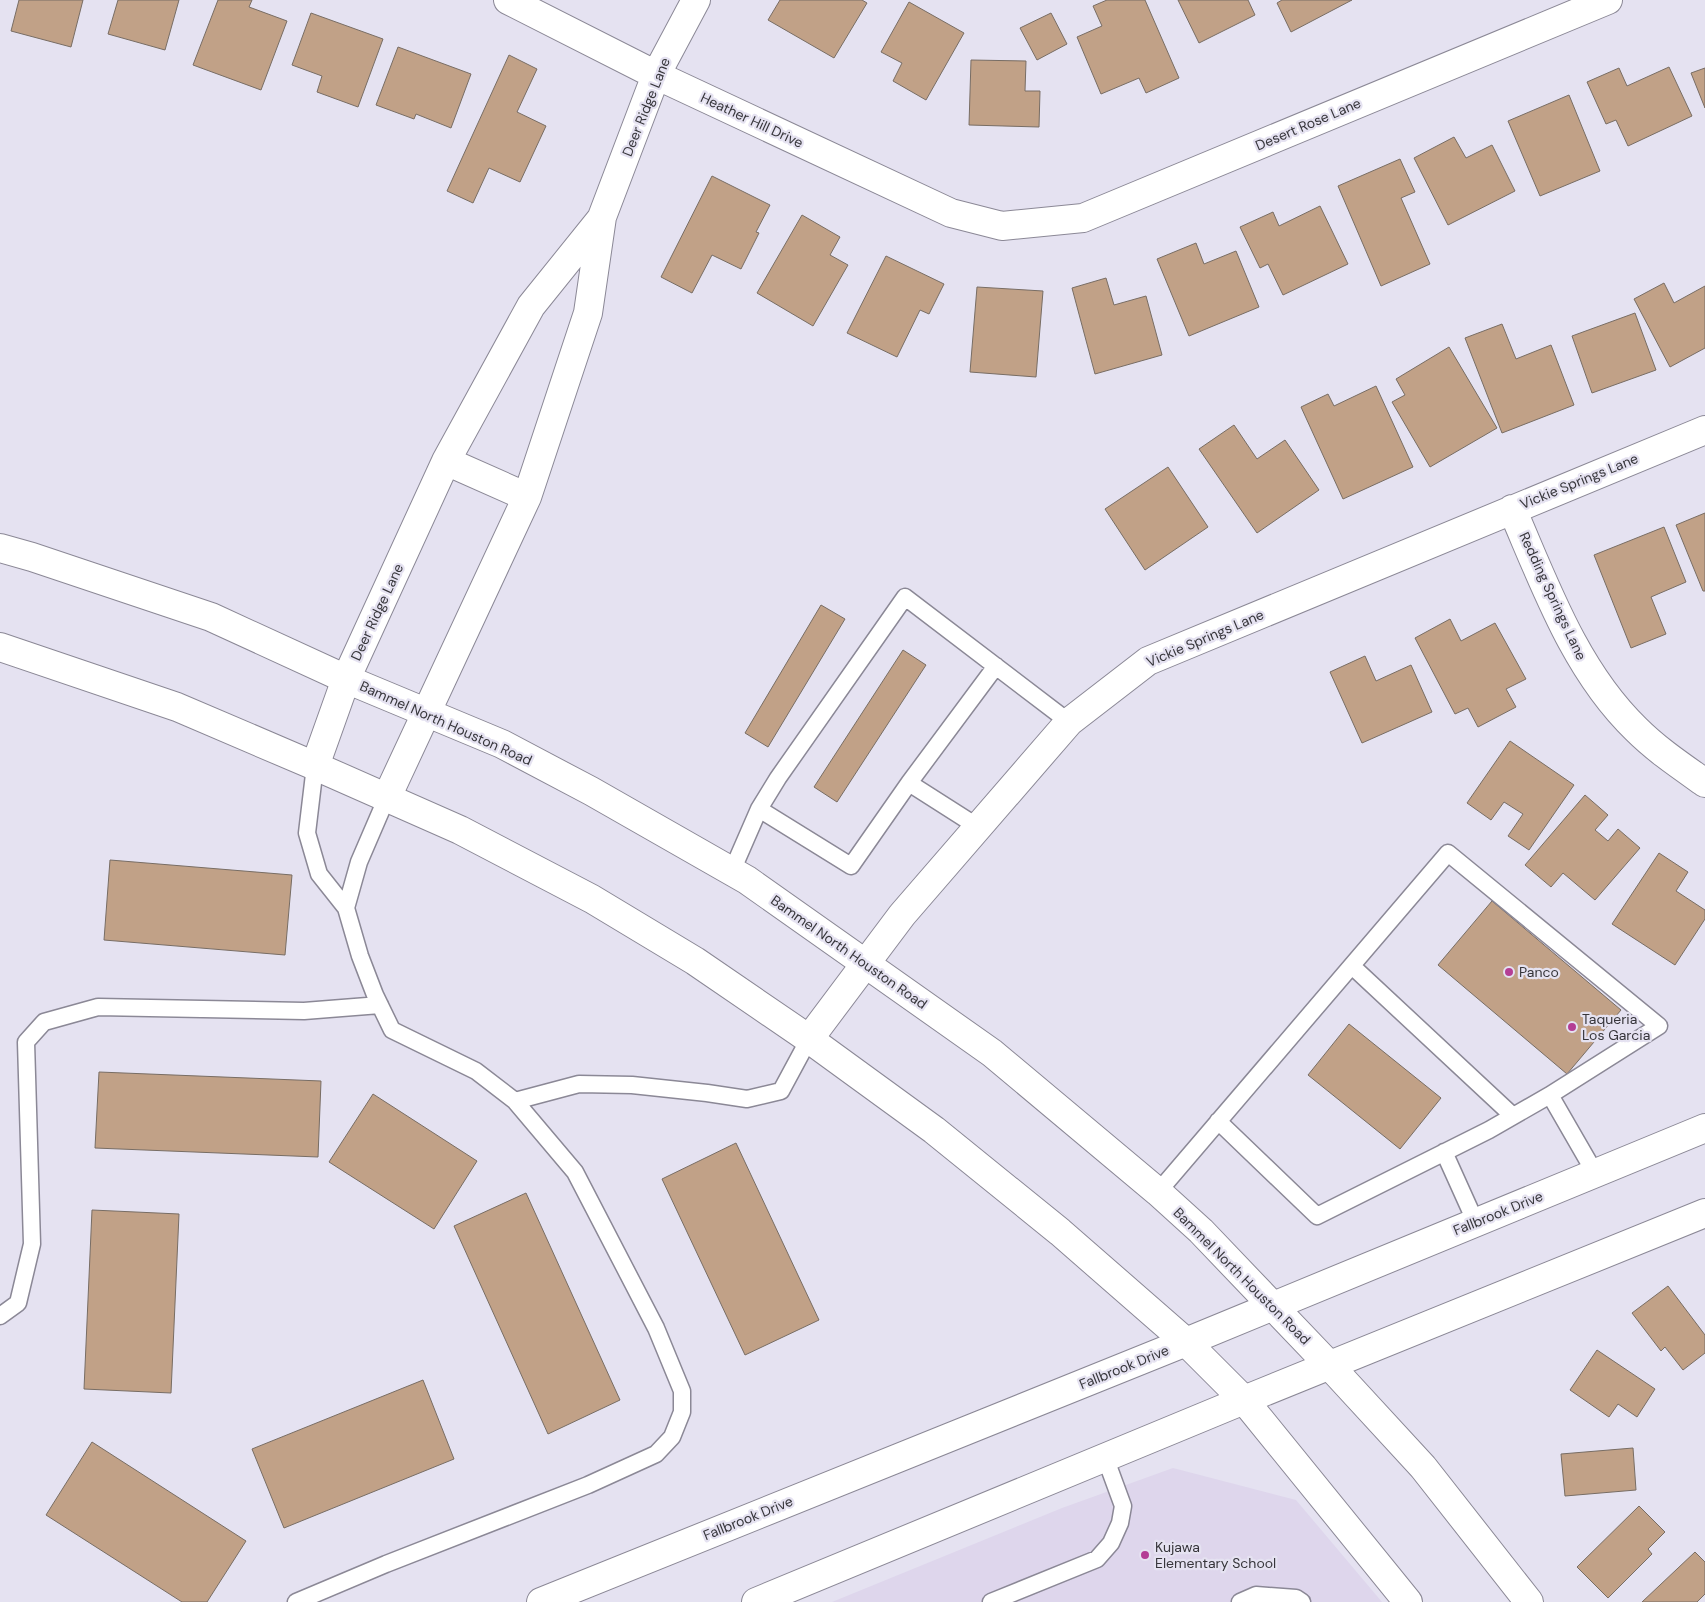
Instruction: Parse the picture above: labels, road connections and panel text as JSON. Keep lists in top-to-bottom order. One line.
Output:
{"streets":{"street":["Deer Ridge Lane","Heather Hill Drive","Desert Rose Lane","Vickie Springs Lane","Redding Springs Lane","Bammel North Houston Road","Fallbrook Drive"]},"crossings":[["Deer Ridge Lane","Heather Hill Drive"],["Deer Ridge Lane","Bammel North Houston Road"],["Heather Hill Drive","Desert Rose Lane"],["Vickie Springs Lane","Redding Springs Lane"],["Vickie Springs Lane","Bammel North Houston Road"],["Bammel North Houston Road","Fallbrook Drive"]],"places":["Panco","Taqueria Los Garcia","Kujawa Elementary School"]}
